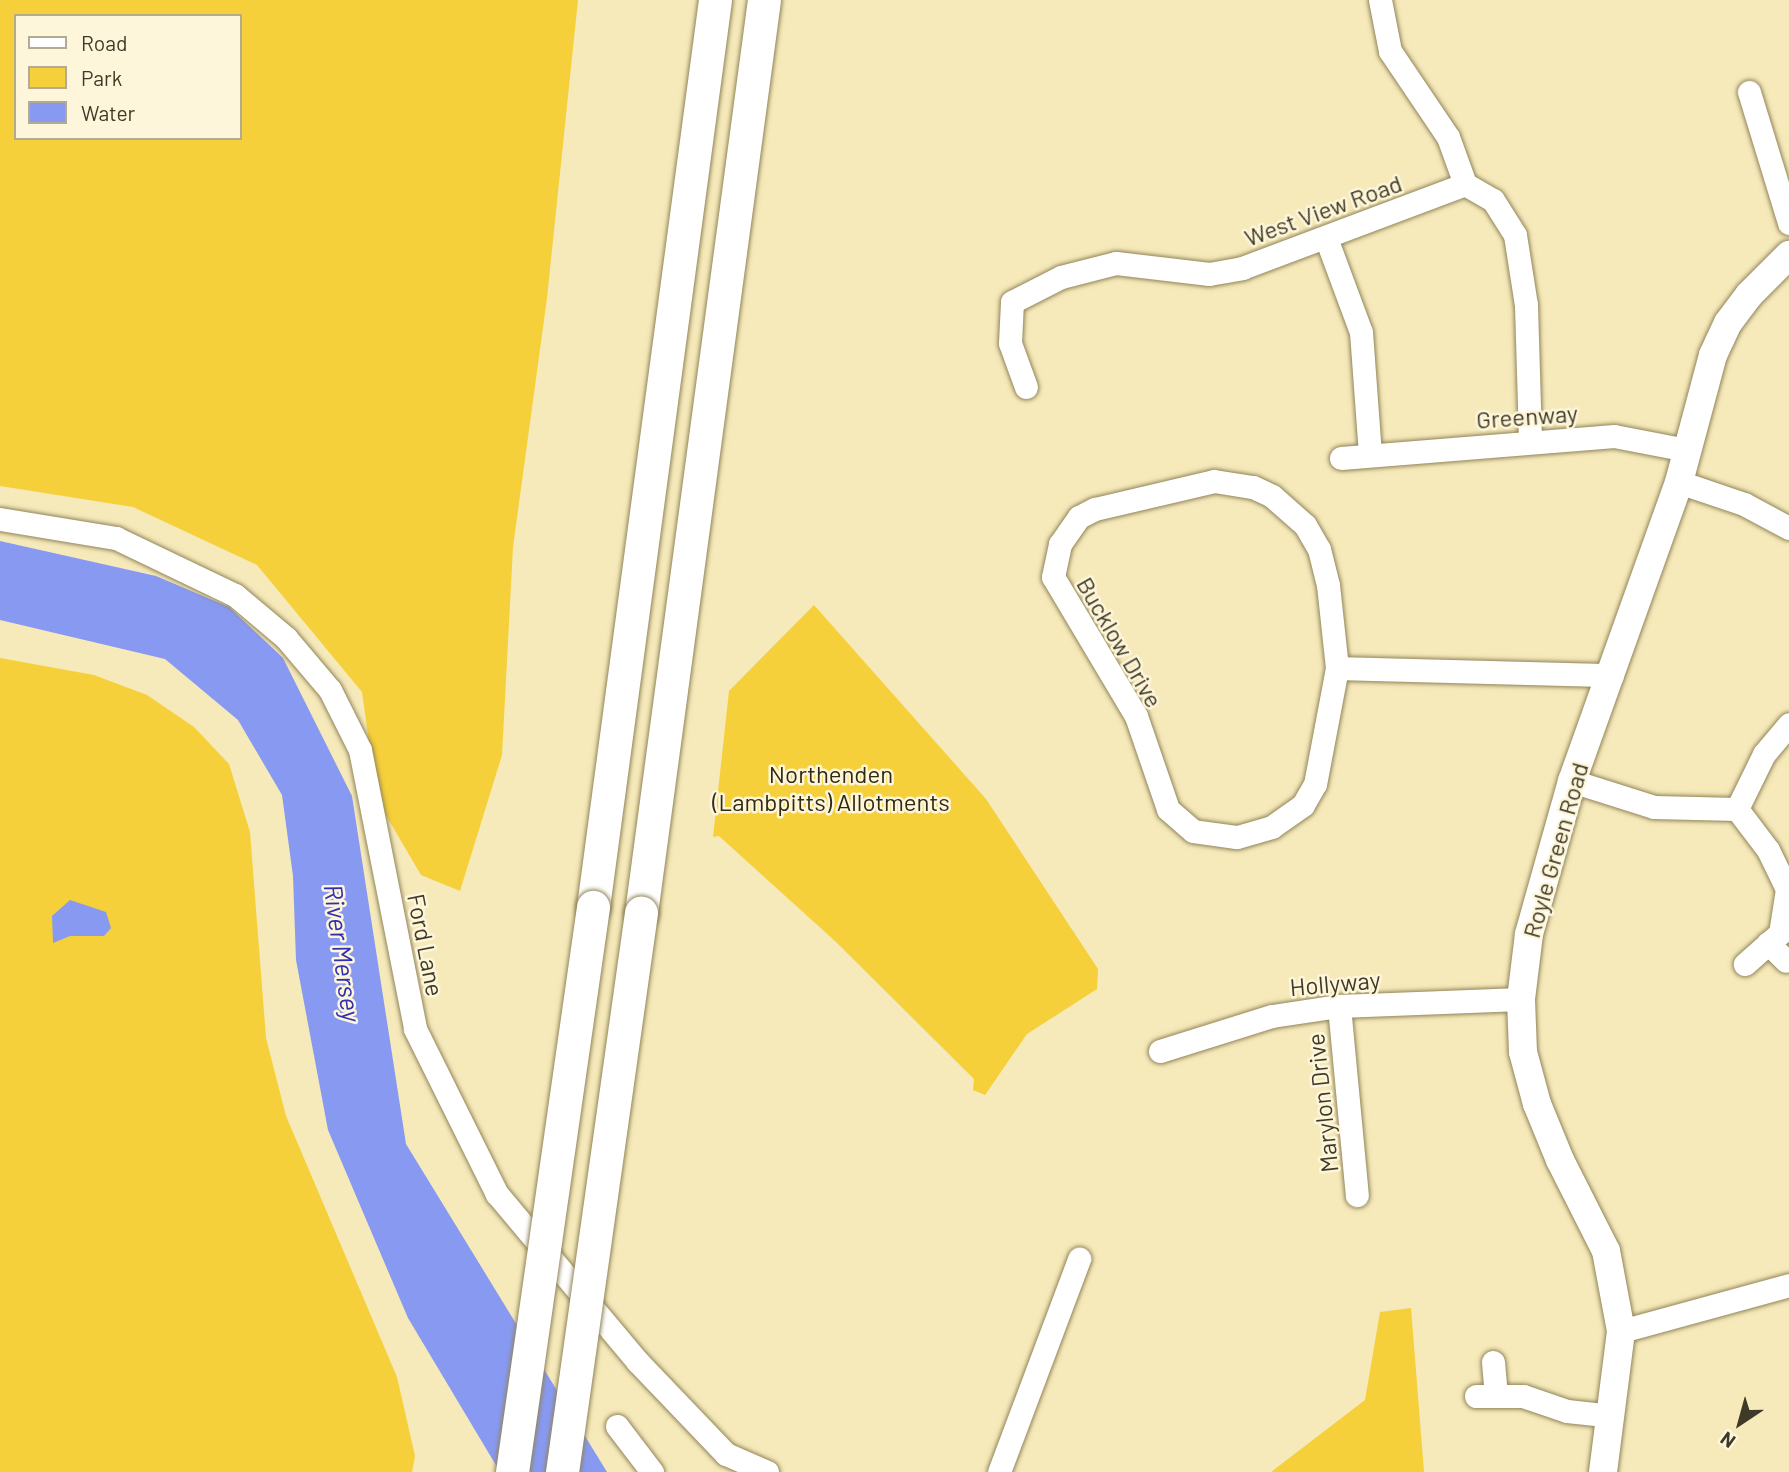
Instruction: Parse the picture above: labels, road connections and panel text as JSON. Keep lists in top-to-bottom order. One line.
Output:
{"streets":{"main road":["Royle Green Road"],"street":["West View Road","Greenway","Bucklow Drive","Ford Lane","Hollyway","Marylon Drive"]},"crossings":[["Greenway","Royle Green Road"],["Royle Green Road","Hollyway"],["Hollyway","Marylon Drive"]],"water":["River Mersey"],"parks":["Northenden (Lambpitts) Allotments"],"legend":["Road","Park","Water"],"north":"bottom left"}
